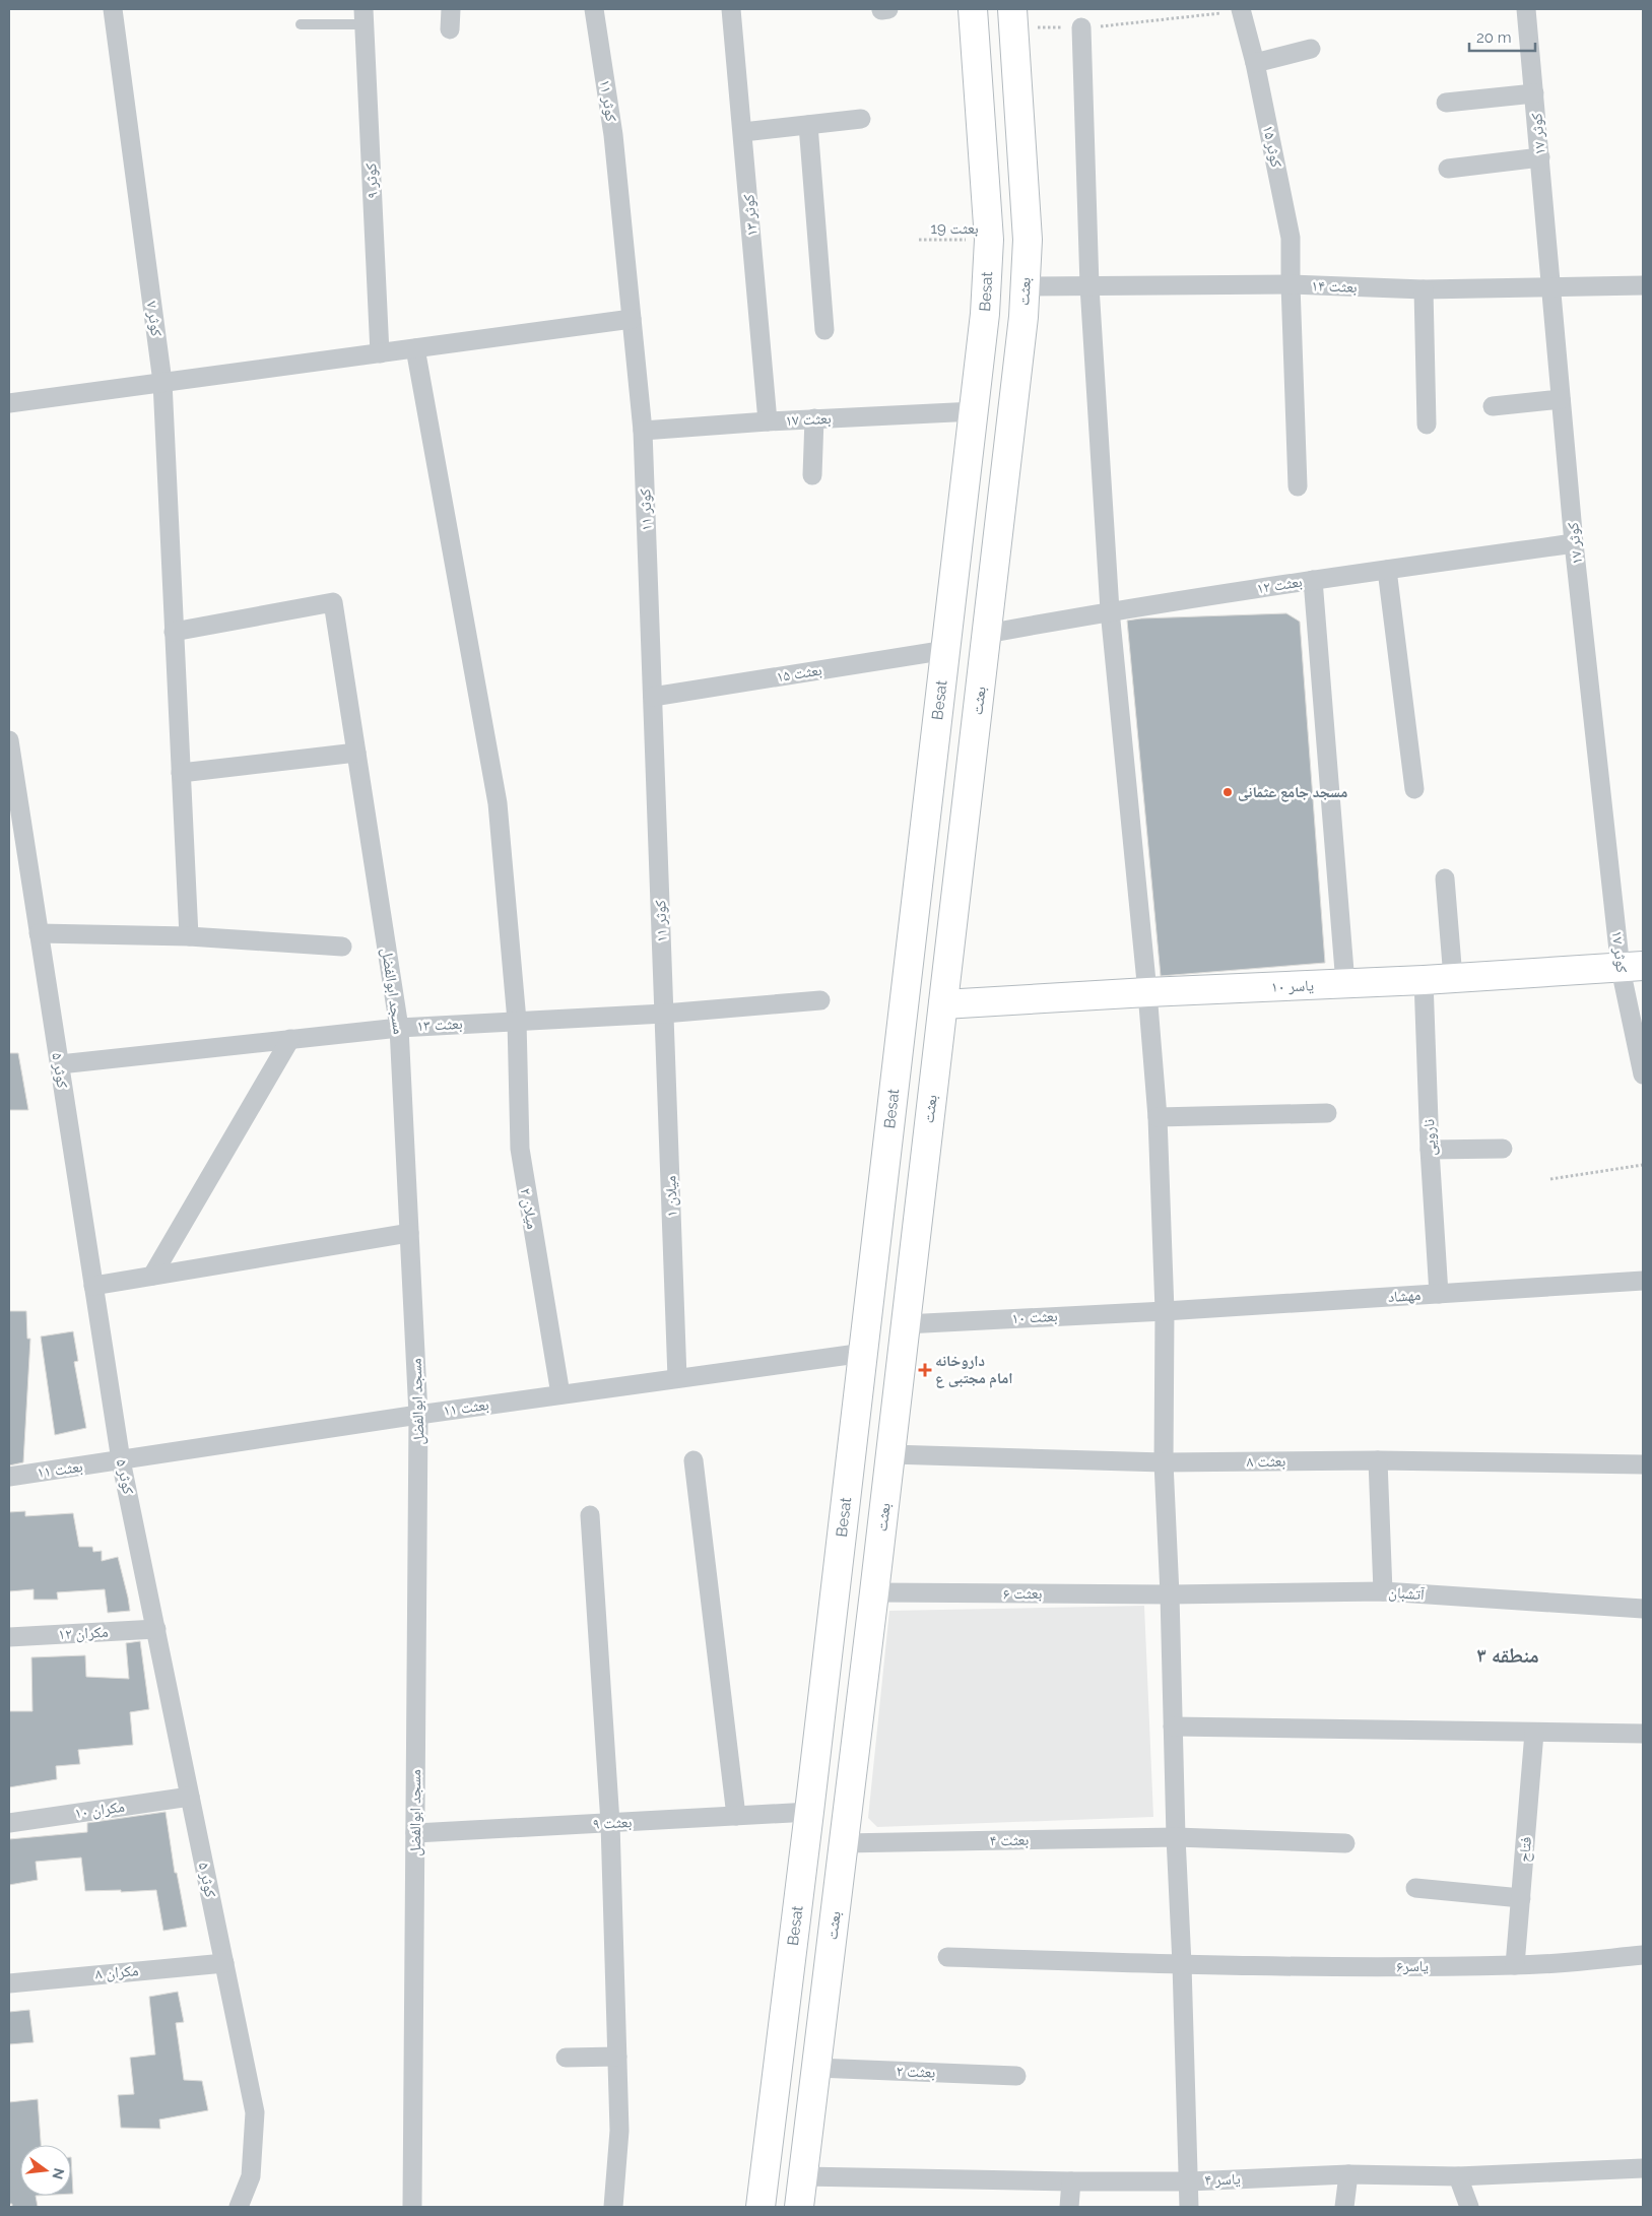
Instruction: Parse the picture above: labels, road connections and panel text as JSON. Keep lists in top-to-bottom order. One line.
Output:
{"streets":{"main road":["Besat","بعثت","یاسر ۱۰"],"street":["کوثر ۱۱","کوثر ۱۷","کوثر ۱۵","کوثر ۹","کوثر ۱۳","بعثت ۱۴","کوثر ۷","بعثت ۱۷","بعثت ۱۲","بعثت ۱۵","مسجد ابوالفضل","بعثت ۱۳","کوثر ۵","نارویی","میلان ۱","میلان ۲","مهشاد","بعثت ۱۰","بعثت ۱۱","بعثت ۸","بعثت ۶","آتشبان","مکران ۱۲","مکران ۱۰","بعثت ۹","بعثت ۴","فتاح","یاسر۶","مکران ۸","بعثت ۲","یاسر ۴"],"path":["بعثت 19"]},"crossings":[["کوثر ۱۱","بعثت ۱۷"],["کوثر ۱۱","بعثت ۱۵"],["کوثر ۱۱","بعثت ۱۳"],["کوثر ۱۱","میلان ۱"],["کوثر ۱۷","بعثت ۱۴"],["کوثر ۱۷","بعثت ۱۲"],["کوثر ۱۷","یاسر ۱۰"],["کوثر ۱۵","بعثت ۱۴"],["کوثر ۱۳","بعثت ۱۷"],["بعثت 19","Besat"],["بعثت ۱۴","بعثت"],["Besat","بعثت ۱۷"],["Besat","بعثت ۱۵"],["Besat","بعثت ۱۱"],["Besat","بعثت ۹"],["بعثت","بعثت ۱۲"],["بعثت","یاسر ۱۰"],["بعثت","بعثت ۱۰"],["بعثت","بعثت ۸"],["بعثت","بعثت ۶"],["بعثت","بعثت ۴"],["بعثت","بعثت ۲"],["بعثت","یاسر ۴"],["کوثر ۷","مسجد ابوالفضل"],["یاسر ۱۰","نارویی"],["مسجد ابوالفضل","بعثت ۱۳"],["مسجد ابوالفضل","بعثت ۱۱"],["مسجد ابوالفضل","بعثت ۹"],["بعثت ۱۳","کوثر ۵"],["بعثت ۱۳","میلان ۱"],["بعثت ۱۳","میلان ۲"],["کوثر ۵","بعثت ۱۱"],["کوثر ۵","مکران ۱۲"],["کوثر ۵","مکران ۱۰"],["کوثر ۵","مکران ۸"],["نارویی","مهشاد"],["میلان ۱","بعثت ۱۱"],["میلان ۲","بعثت ۱۱"],["مهشاد","بعثت ۱۰"],["بعثت ۶","آتشبان"],["فتاح","یاسر۶"]],"districts":["منطقه ۳"],"places":{"other":["مسجد جامع عثمانی"],"health":["داروخانه امام مجتبی ع"]},"scale_bar":"20 m","north":"right"}
